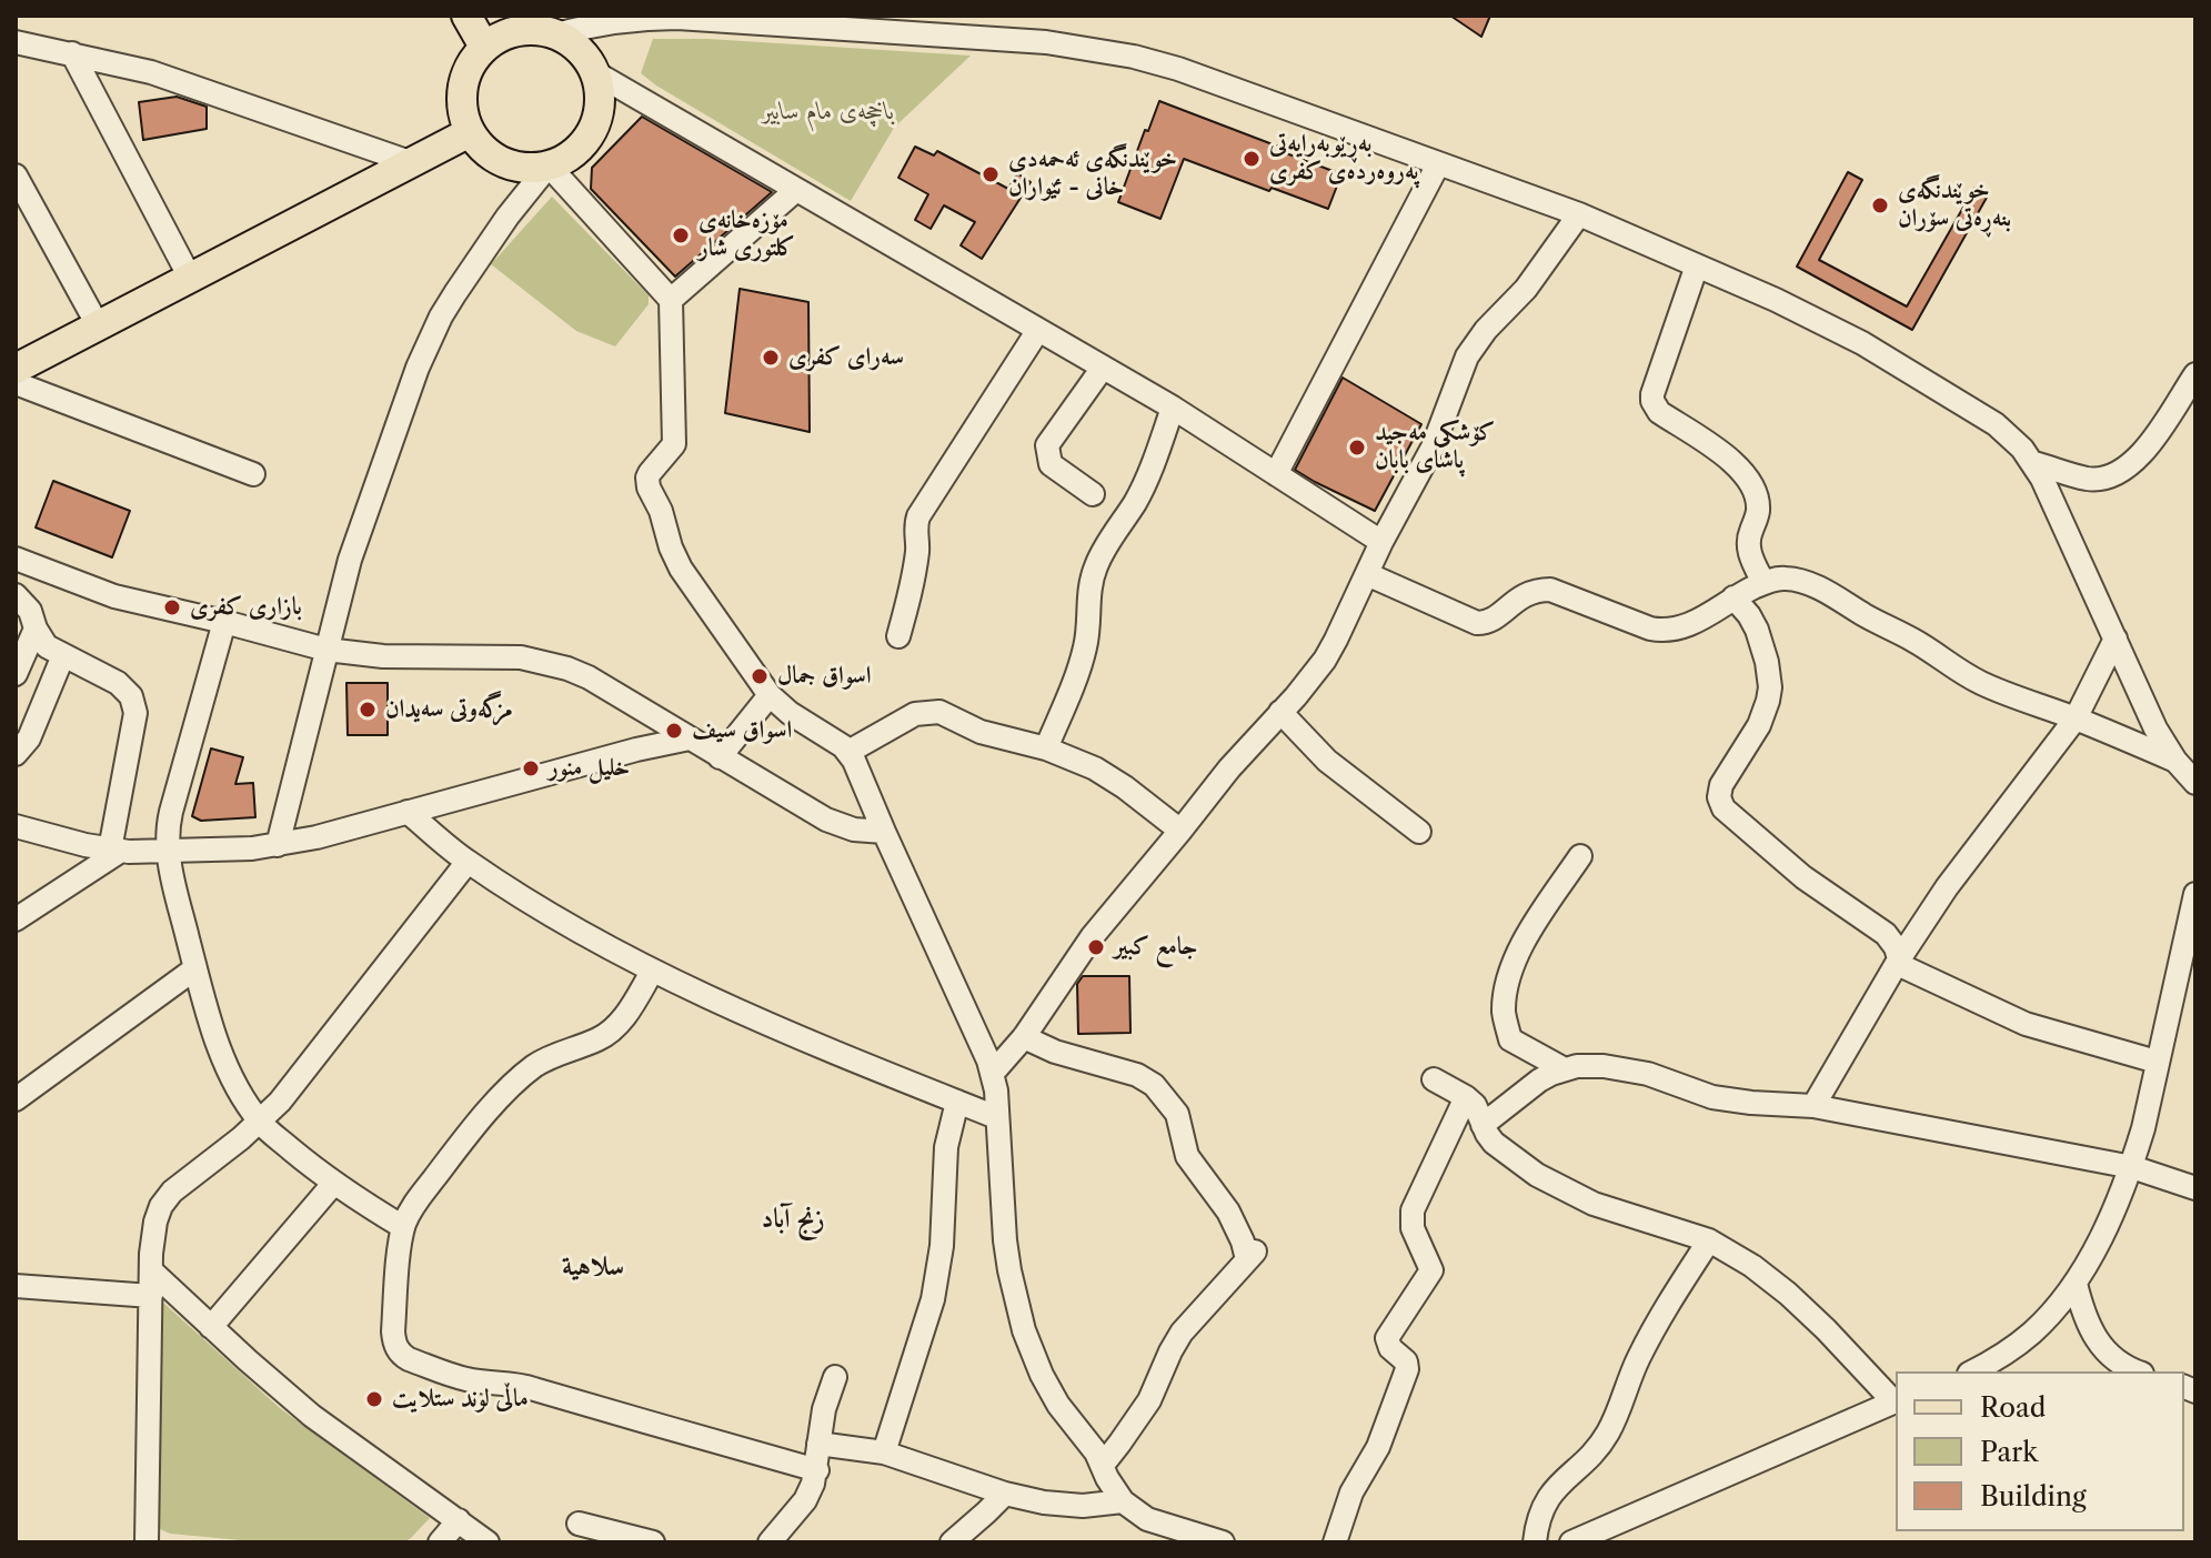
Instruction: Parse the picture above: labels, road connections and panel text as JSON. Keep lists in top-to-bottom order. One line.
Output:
{"districts":["زنج آباد","سلاهية"],"parks":["باخچەی مام سابیر"],"places":["بەڕێوبەرایەتی پەروەردەی کفری","خوێندنگەی ئەحمەدی خانی - ئێواران","خوێندنگەی بنەڕەتی سۆران","مۆزەخانەی کلتوری شار","سەرای کفری","کۆشکی مەجید پاشای بابان","بازاری کفری","اسواق جمال","مزگەوتی سەیدان","اسواق سيف","خلیل منور","جامع كبير","ماڵی لوند ستلایت"],"legend":["Road","Park","Building"]}
